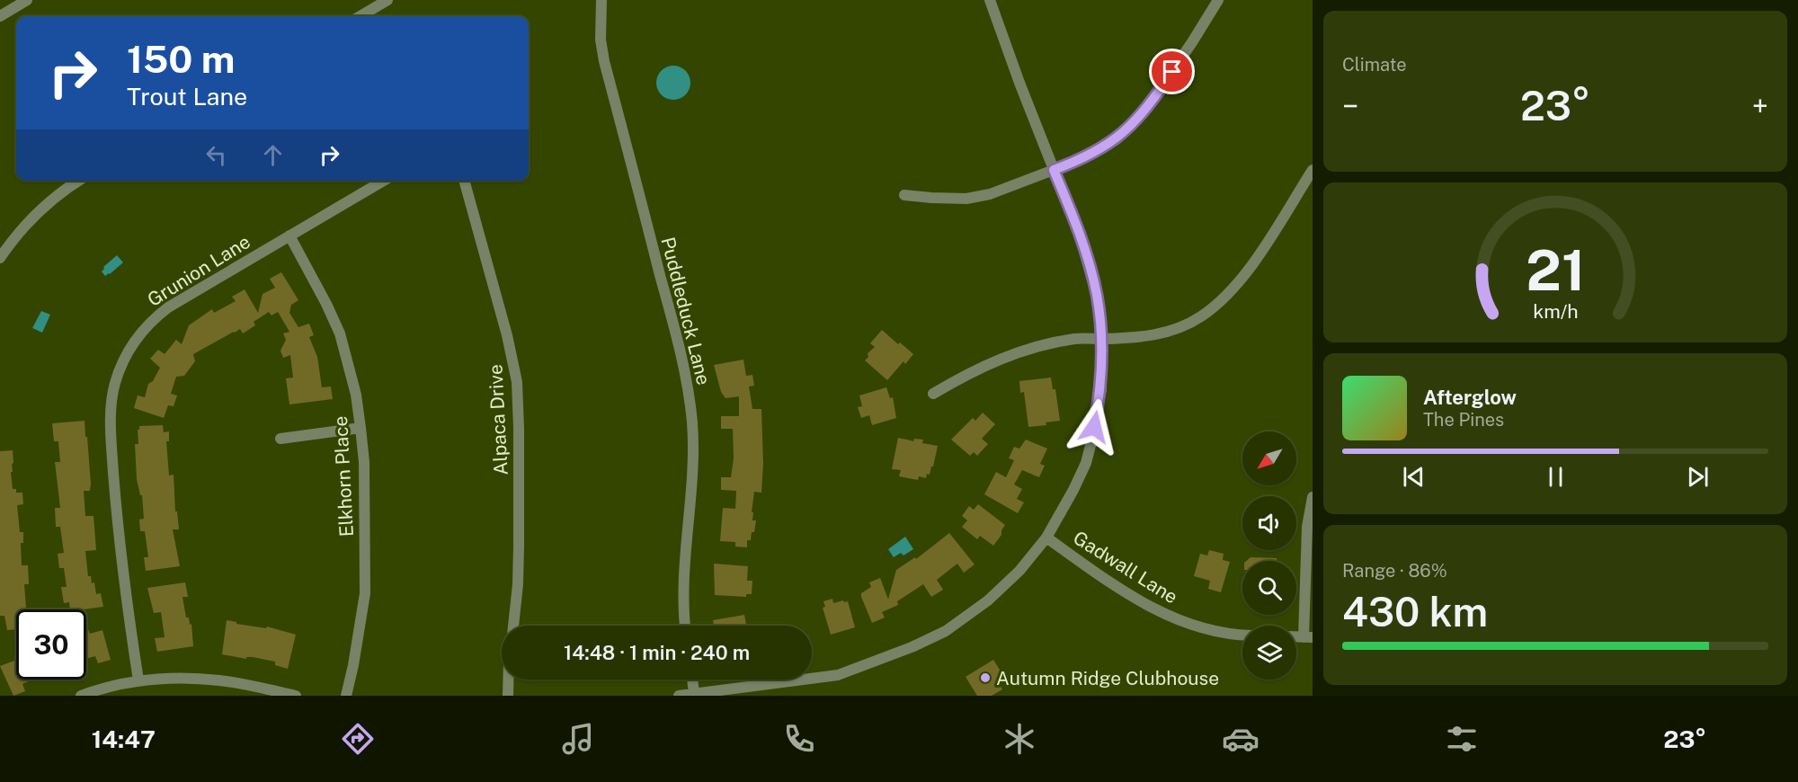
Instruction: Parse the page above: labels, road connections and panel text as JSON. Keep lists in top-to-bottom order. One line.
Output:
{"streets":{"street":["Grunion Lane","Puddleduck Lane","Alpaca Drive","Elkhorn Place","Gadwall Lane"]},"crossings":[["Grunion Lane","Elkhorn Place"]],"places":["Autumn Ridge Clubhouse"],"north":"bottom left","page":{"tile":["Climate",["Range · 86%","430 km"]],"turn":["150 m","Trout Lane"],"heat":["−","23°","+"],"song":["Afterglow","The Pines"],"limit":"30","trip":"14:48 · 1 min · 240 m","tabs":["14:47","23°"],"gauge":["21","km/h"]}}
